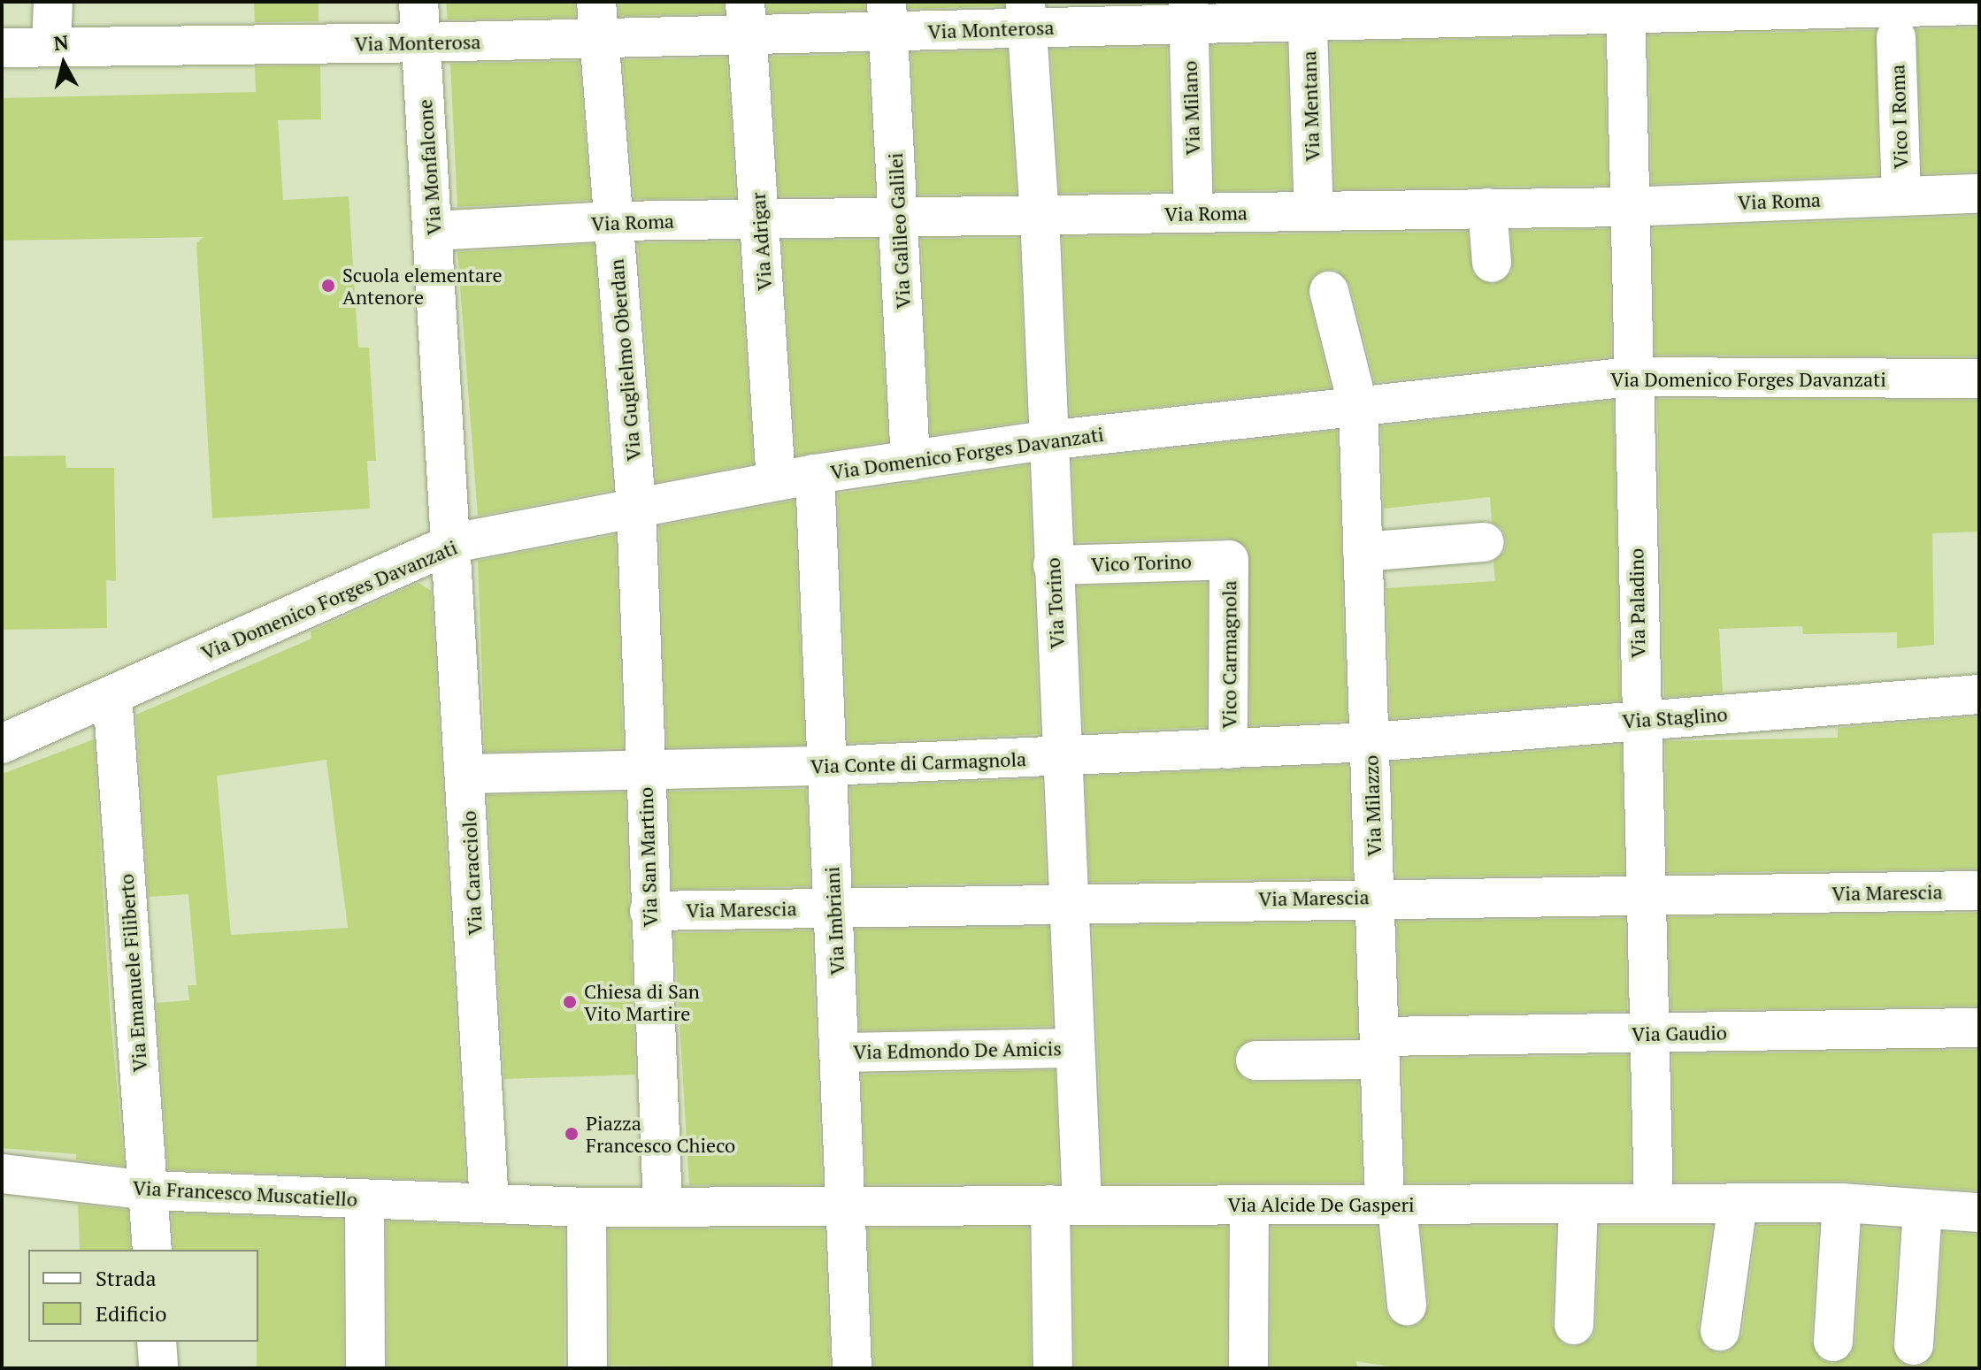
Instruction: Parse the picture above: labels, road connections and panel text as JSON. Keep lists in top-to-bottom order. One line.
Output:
{"streets":{"street":["Via Monterosa","Via Mentana","Via Milano","Vico I Roma","Via Monfalcone","Via Roma","Via Galileo Galilei","Via Adrigar","Via Guglielmo Oberdan","Via Domenico Forges Davanzati","Vico Torino","Via Torino","Via Paladino","Vico Carmagnola","Via Staglino","Via Conte di Carmagnola","Via Milazzo","Via San Martino","Via Caracciolo","Via Marescia","Via Imbriani","Via Emanuele Filiberto","Via Gaudio","Via Edmondo De Amicis","Via Francesco Muscatiello","Via Alcide De Gasperi"]},"crossings":[["Via Monterosa","Via Mentana"],["Via Monterosa","Via Milano"],["Via Monterosa","Via Monfalcone"],["Via Monterosa","Via Galileo Galilei"],["Via Monterosa","Via Adrigar"],["Via Monterosa","Via Guglielmo Oberdan"],["Via Monterosa","Via Torino"],["Via Monterosa","Via Paladino"],["Via Mentana","Via Roma"],["Via Milano","Via Roma"],["Vico I Roma","Via Roma"],["Via Monfalcone","Via Roma"],["Via Monfalcone","Via Domenico Forges Davanzati"],["Via Monfalcone","Via Caracciolo"],["Via Roma","Via Galileo Galilei"],["Via Roma","Via Adrigar"],["Via Roma","Via Guglielmo Oberdan"],["Via Roma","Via Torino"],["Via Roma","Via Paladino"],["Via Galileo Galilei","Via Domenico Forges Davanzati"],["Via Adrigar","Via Domenico Forges Davanzati"],["Via Guglielmo Oberdan","Via Domenico Forges Davanzati"],["Via Guglielmo Oberdan","Via San Martino"],["Via Domenico Forges Davanzati","Via Torino"],["Via Domenico Forges Davanzati","Via Paladino"],["Via Domenico Forges Davanzati","Via Milazzo"],["Via Domenico Forges Davanzati","Via San Martino"],["Via Domenico Forges Davanzati","Via Caracciolo"],["Via Domenico Forges Davanzati","Via Imbriani"],["Via Domenico Forges Davanzati","Via Emanuele Filiberto"],["Vico Torino","Via Torino"],["Vico Torino","Vico Carmagnola"],["Via Torino","Via Conte di Carmagnola"],["Via Torino","Via Marescia"],["Via Torino","Via Edmondo De Amicis"],["Via Torino","Via Alcide De Gasperi"],["Via Paladino","Via Staglino"],["Via Paladino","Via Marescia"],["Via Paladino","Via Gaudio"],["Via Paladino","Via Alcide De Gasperi"],["Vico Carmagnola","Via Conte di Carmagnola"],["Via Staglino","Via Conte di Carmagnola"],["Via Staglino","Via Milazzo"],["Via Conte di Carmagnola","Via Milazzo"],["Via Conte di Carmagnola","Via San Martino"],["Via Conte di Carmagnola","Via Caracciolo"],["Via Conte di Carmagnola","Via Imbriani"],["Via Milazzo","Via Marescia"],["Via Milazzo","Via Gaudio"],["Via Milazzo","Via Alcide De Gasperi"],["Via San Martino","Via Marescia"],["Via San Martino","Via Alcide De Gasperi"],["Via Caracciolo","Via Francesco Muscatiello"],["Via Marescia","Via Imbriani"],["Via Imbriani","Via Edmondo De Amicis"],["Via Imbriani","Via Alcide De Gasperi"],["Via Emanuele Filiberto","Via Francesco Muscatiello"]],"places":["Scuola elementare Antenore","Chiesa di San Vito Martire","Piazza Francesco Chieco"],"legend":["Strada","Edificio"],"north":"top"}
